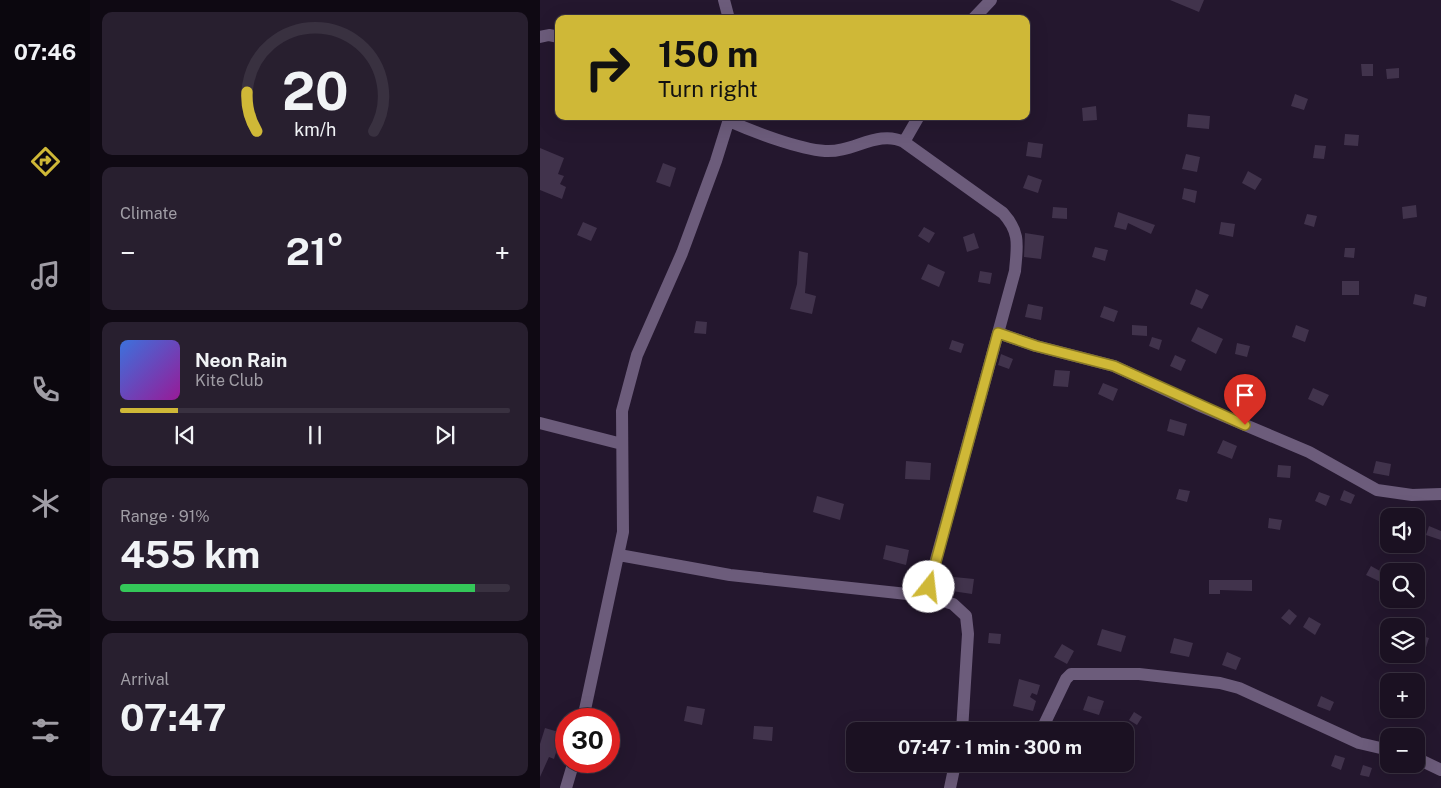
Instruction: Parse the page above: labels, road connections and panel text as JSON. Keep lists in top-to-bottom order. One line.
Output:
{"page":{"tabs":"07:46","turn":["150 m","Turn right"],"tile":["Climate",["Range · 91%","455 km"],["Arrival","07:47"]],"heat":["−","21°","+"],"song":["Neon Rain","Kite Club"],"map_buttons":["+","−"],"limit":"30","trip":"07:47 · 1 min · 300 m","gauge":["20","km/h"]}}
